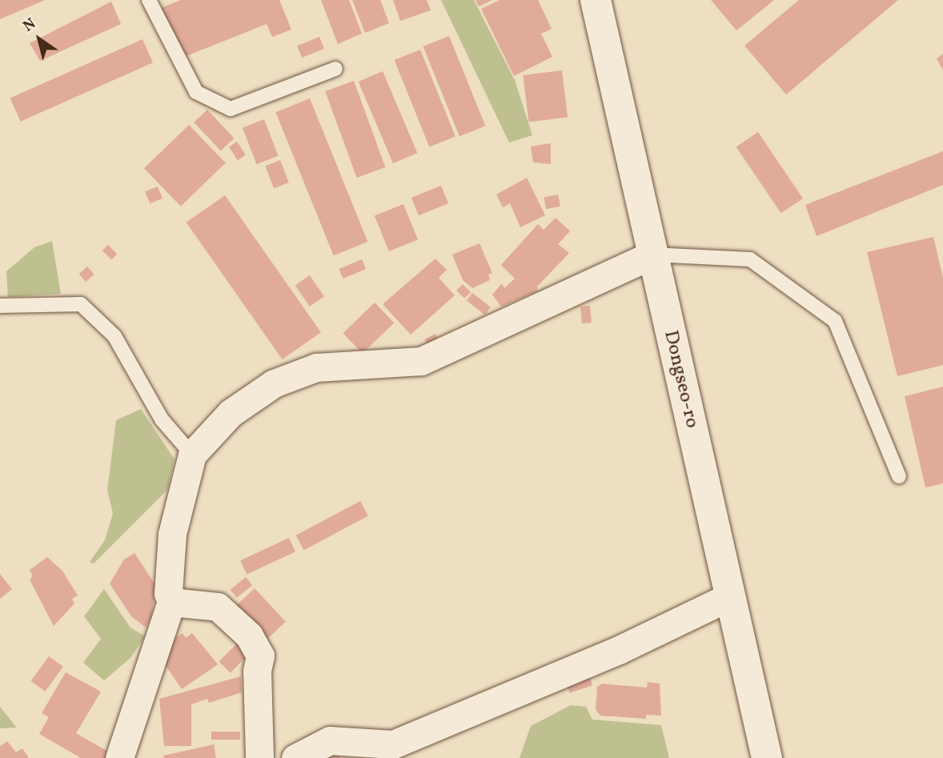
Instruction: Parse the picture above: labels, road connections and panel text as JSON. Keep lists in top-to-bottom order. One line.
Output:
{"streets":{"main road":["Dongseo-ro"]},"north":"top left"}
